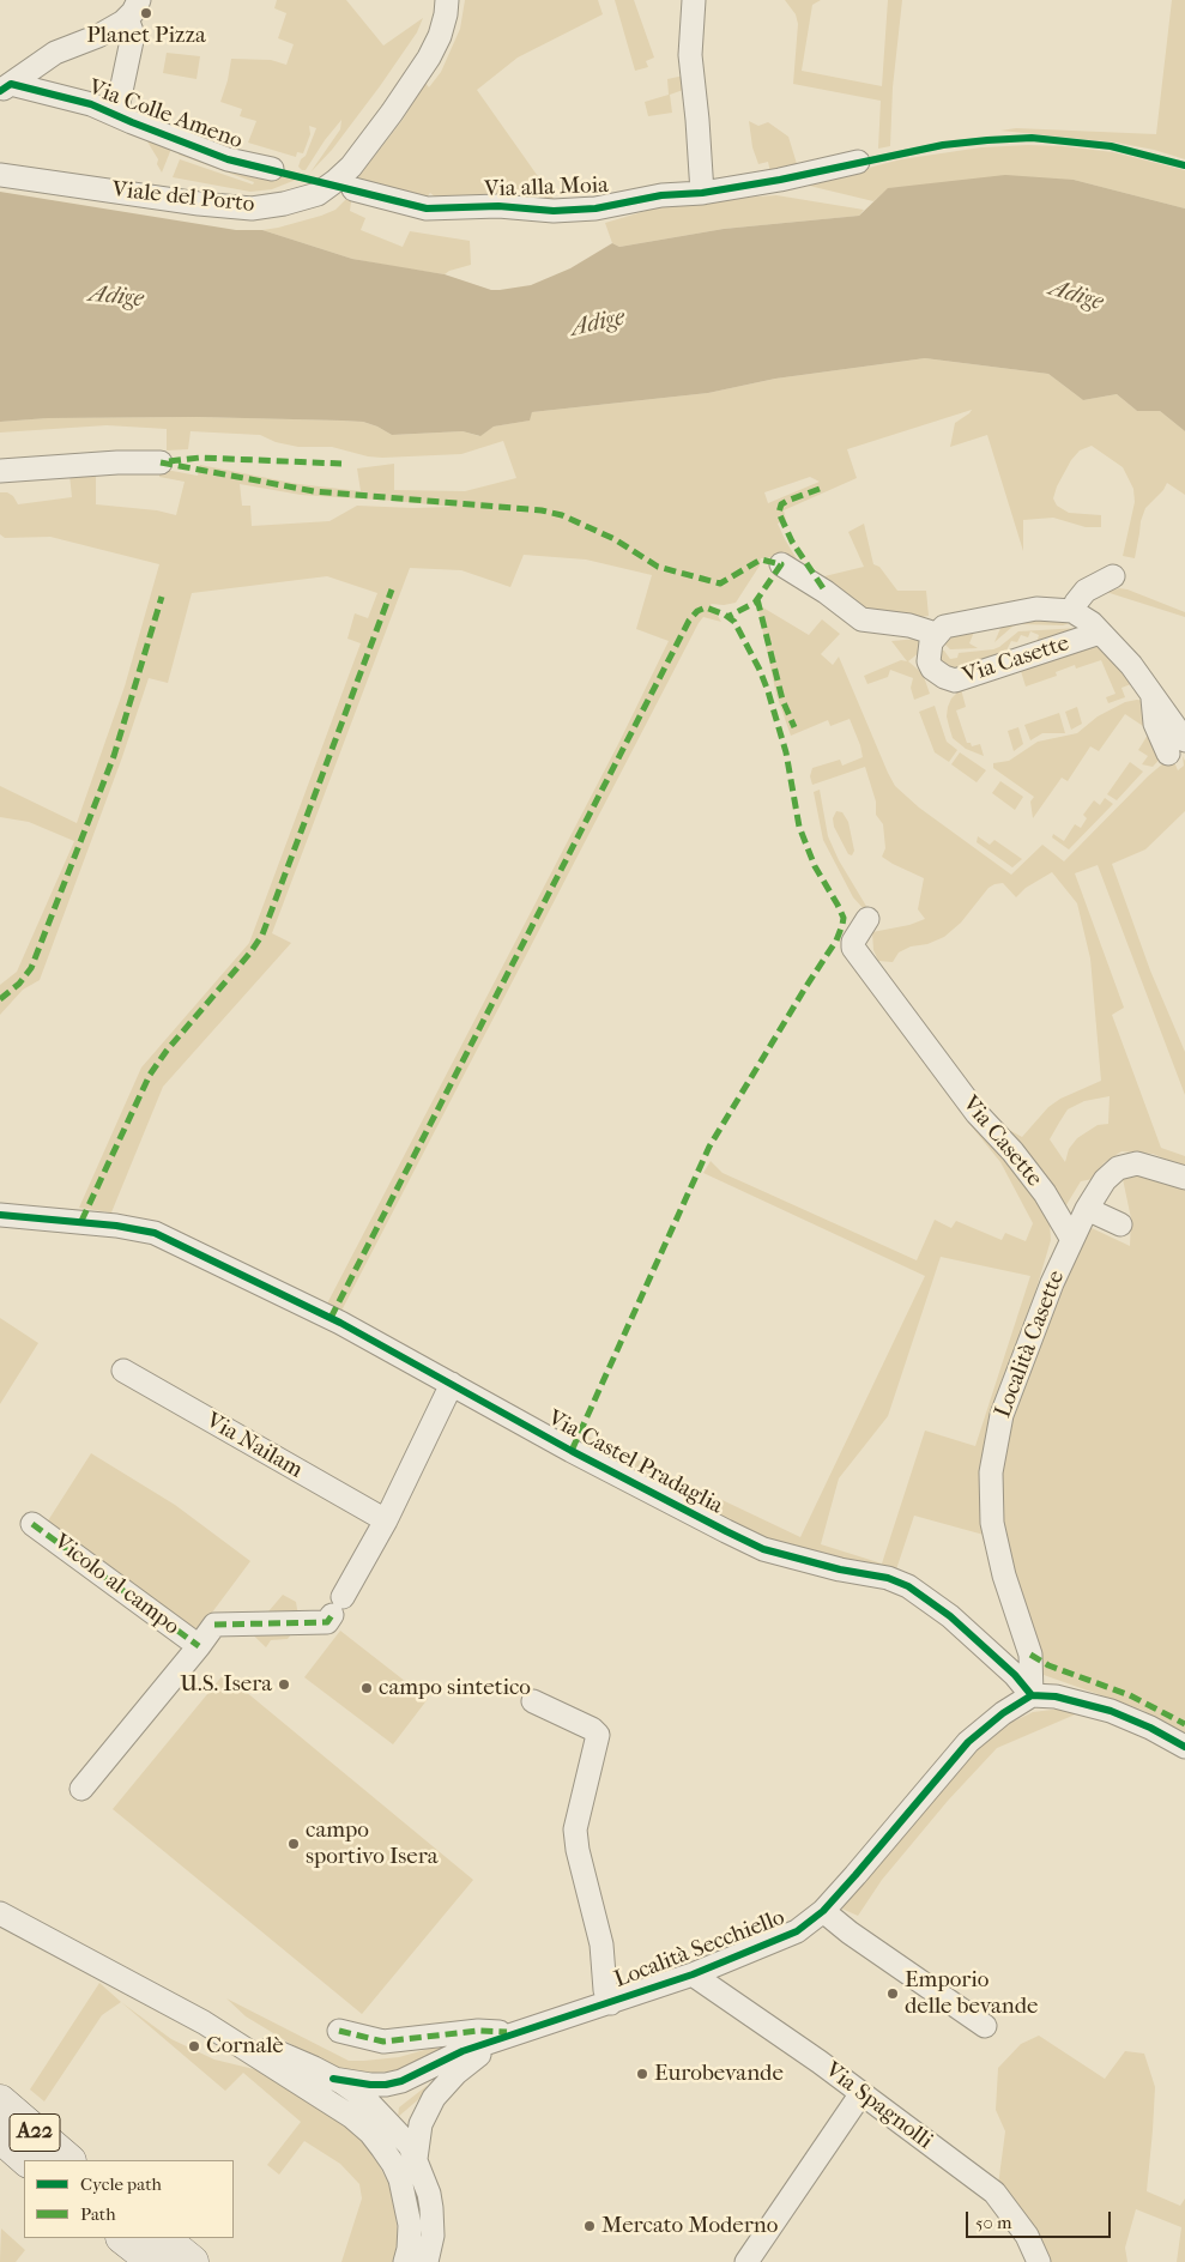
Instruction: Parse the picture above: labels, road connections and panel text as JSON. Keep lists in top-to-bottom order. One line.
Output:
{"streets":{"highway":["A22"],"street":["Via Colle Ameno","Via alla Moia","Viale del Porto","Via Casette","Località Casette","Via Nailam","Via Castel Pradaglia","Vicolo al campo","Località Secchiello","Via Spagnolli"]},"crossings":[["Via Casette","Località Casette"],["Località Casette","Via Castel Pradaglia"],["Località Casette","Località Secchiello"],["Via Castel Pradaglia","Località Secchiello"],["Località Secchiello","Via Spagnolli"]],"water":["Adige"],"places":["Planet Pizza","U.S. Isera","campo sintetico","campo sportivo Isera","Emporio delle bevande","Cornalè","Eurobevande","Mercato Moderno"],"legend":["Cycle path","Path"],"scale_bar":"50 m"}
